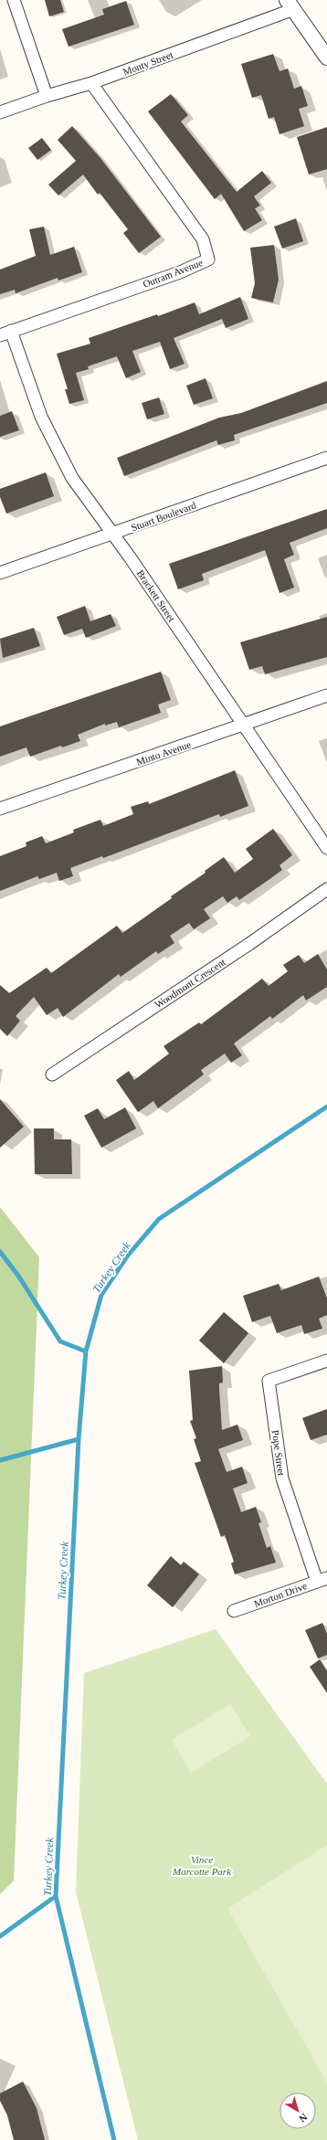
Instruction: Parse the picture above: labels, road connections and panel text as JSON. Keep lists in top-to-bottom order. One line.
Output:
{"streets":{"street":["Monty Street","Outram Avenue","Stuart Boulevard","Brackett Street","Minto Avenue","Woodmont Crescent","Pope Street","Morton Drive"]},"crossings":[["Monty Street","Outram Avenue"],["Outram Avenue","Brackett Street"],["Stuart Boulevard","Brackett Street"],["Brackett Street","Minto Avenue"],["Pope Street","Morton Drive"]],"water":["Turkey Creek"],"parks":["Vince Marcotte Park"],"north":"bottom right"}
